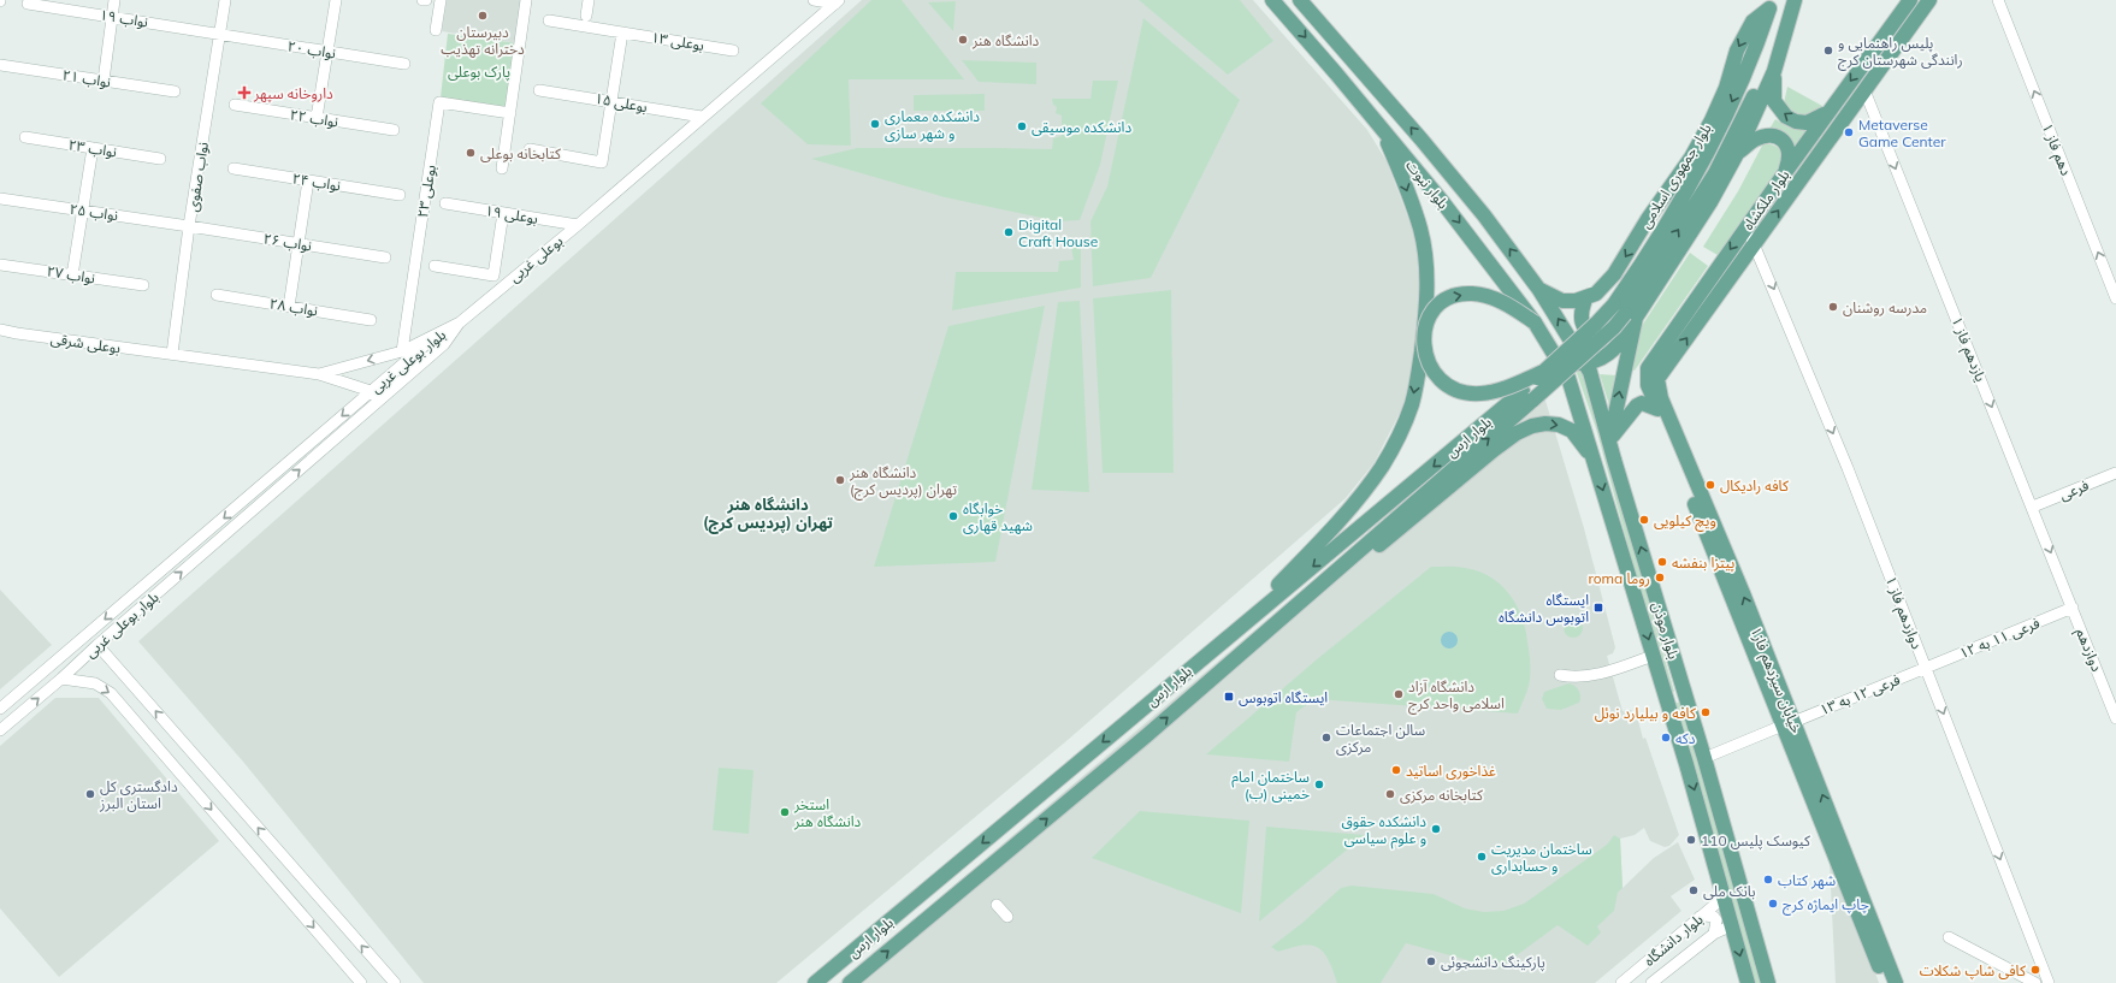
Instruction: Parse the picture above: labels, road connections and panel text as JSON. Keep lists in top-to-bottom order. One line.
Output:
{"streets":{"main road":["بلوار جمهوری اسلامی","بلوار نبوت","بلوار ملکشاه","بلوار ارس","بلوار موذن","خیابان سیزدهم فاز۱"],"street":["نواب ۱۹","بوعلی ۱۳","نواب ۲۰","نواب ۲۱","بوعلی ۱۵","نواب ۲۲","نواب ۲۳","دهم فاز ۱","نواب صفوی","نواب ۲۴","بوعلی ۲۳","نواب ۲۵","بوعلی ۱۹","نواب ۲۶","بوعلی غربی","نواب ۲۷","نواب ۲۸","بوعلی شرقی","یازدهم فاز ۱","بلوار بوعلی غربی","فرعی","دوازدهم فاز ۱","فرعی ۱۱ به ۱۲","دوازدهم","فرعی ۱۲ به ۱۳","بلوار دانشگاه"]},"crossings":[["نواب ۱۹","نواب ۲۰"],["نواب ۱۹","نواب صفوی"],["نواب ۲۰","نواب صفوی"],["بوعلی ۱۵","بوعلی غربی"],["نواب صفوی","نواب ۲۵"],["نواب صفوی","نواب ۲۶"],["نواب صفوی","بوعلی غربی"],["نواب صفوی","بوعلی شرقی"],["بلوار نبوت","بلوار موذن"],["بوعلی ۲۳","بوعلی غربی"],["بلوار ملکشاه","یازدهم فاز ۱"],["بلوار ملکشاه","دوازدهم فاز ۱"],["بلوار ملکشاه","خیابان سیزدهم فاز۱"],["نواب ۲۵","نواب ۲۶"],["بوعلی ۱۹","بوعلی غربی"],["بوعلی غربی","بوعلی شرقی"],["بوعلی غربی","بلوار بوعلی غربی"],["یازدهم فاز ۱","فرعی"],["یازدهم فاز ۱","فرعی ۱۱ به ۱۲"],["یازدهم فاز ۱","دوازدهم"],["دوازدهم فاز ۱","فرعی ۱۱ به ۱۲"],["دوازدهم فاز ۱","فرعی ۱۲ به ۱۳"],["بلوار موذن","فرعی ۱۲ به ۱۳"],["بلوار موذن","بلوار دانشگاه"],["فرعی ۱۱ به ۱۲","دوازدهم"],["فرعی ۱۱ به ۱۲","فرعی ۱۲ به ۱۳"],["خیابان سیزدهم فاز۱","فرعی ۱۲ به ۱۳"]],"one_way":["دهم فاز ۱","یازدهم فاز ۱","دوازدهم فاز ۱"],"districts":["دانشگاه هنر تهران (پردیس کرج)"],"parks":["پارک بوعلی"],"places":{"other":["دبیرستان دخترانه تهذیب","دانشگاه هنر","پلیس راهنمایی و رانندگی شهرستان کرج","دانشکده معماری و شهر سازی","دانشکده موسیقی","Metaverse Game Center","کتابخانه بوعلی","Digital Craft House","مدرسه روشنان","دانشگاه هنر تهران (پردیس کرج)","کافه رادیکال","خوابگاه شهید قهاری","ویچ کیلویی","پیتزا بنفشه","roma روما","دانشگاه آزاد اسلامی واحد کرج","کافه و بیلیارد نوئل","سالن اجتماعات مرکزی","دکه","غذاخوری اساتید","ساختمان امام خمینی (ب)","دادگستری کل استان البرز","کتابخانه مرکزی","استخر دانشگاه هنر","دانشکده حقوق و علوم سیاسی","کیوسک پلیس 110","ساختمان مدیریت و حسابداری","شهر کتاب","بانک ملی","چاپ ایماژه کرج","پارکینگ دانشجوئی","کافی شاپ شکلات"],"health":["داروخانه سپهر"],"transit":["ایستگاه اتوبوس دانشگاه","ایستگاه اتوبوس"]}}
